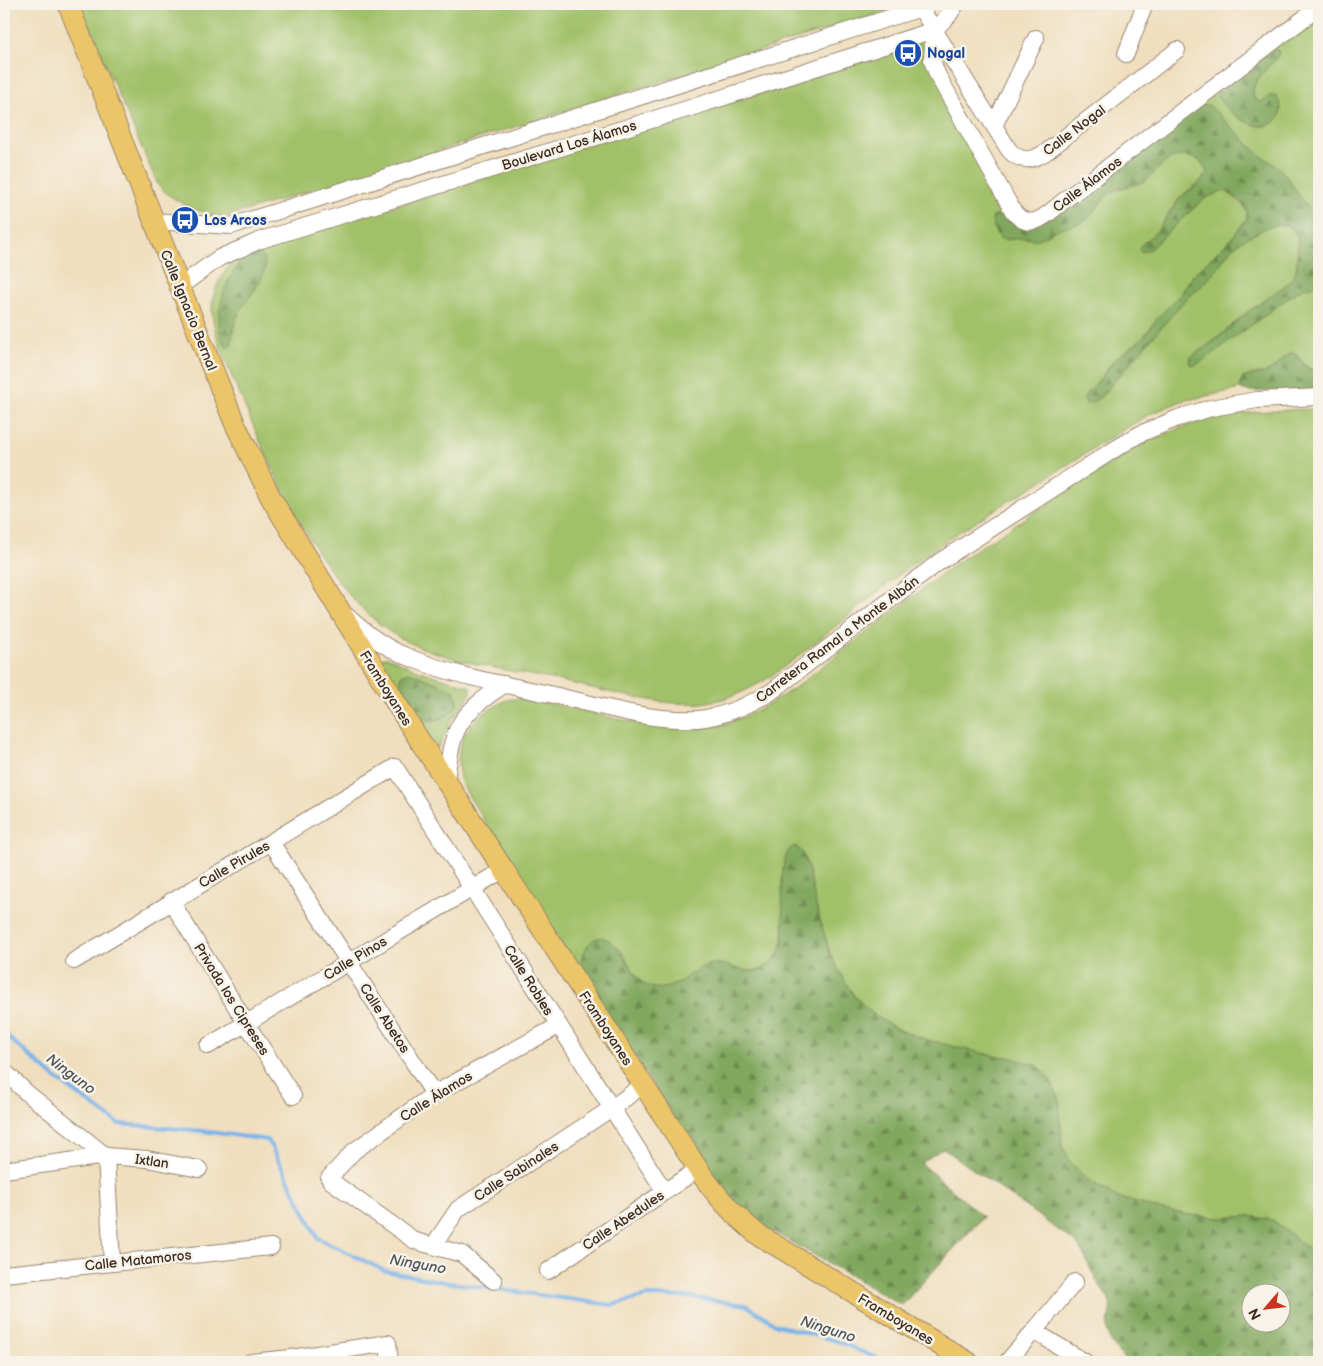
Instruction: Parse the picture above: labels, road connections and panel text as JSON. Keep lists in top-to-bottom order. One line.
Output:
{"streets":{"main road":["Calle Ignacio Bernal","Framboyanes"],"street":["Calle Nogal","Boulevard Los Álamos","Calle Álamos","Carretera Ramal a Monte Albán","Calle Pirules","Calle Pinos","Calle Robles","Privada los Cipreses","Calle Abetos","Ixtlan","Calle Sabinales","Calle Abedules","Calle Matamoros"]},"crossings":[["Calle Nogal","Boulevard Los Álamos"],["Calle Nogal","Calle Álamos"],["Boulevard Los Álamos","Calle Álamos"],["Boulevard Los Álamos","Calle Ignacio Bernal"],["Calle Álamos","Calle Robles"],["Calle Álamos","Calle Abetos"],["Calle Álamos","Calle Sabinales"],["Calle Ignacio Bernal","Carretera Ramal a Monte Albán"],["Calle Ignacio Bernal","Framboyanes"],["Carretera Ramal a Monte Albán","Framboyanes"],["Framboyanes","Calle Pinos"],["Framboyanes","Calle Sabinales"],["Framboyanes","Calle Abedules"],["Calle Pirules","Calle Robles"],["Calle Pirules","Privada los Cipreses"],["Calle Pirules","Calle Abetos"],["Calle Pinos","Calle Robles"],["Calle Pinos","Privada los Cipreses"],["Calle Pinos","Calle Abetos"],["Calle Robles","Calle Sabinales"],["Calle Robles","Calle Abedules"]],"water":["Ninguno"],"places":{"bus stop":["Nogal","Los Arcos"]},"north":"bottom left"}
